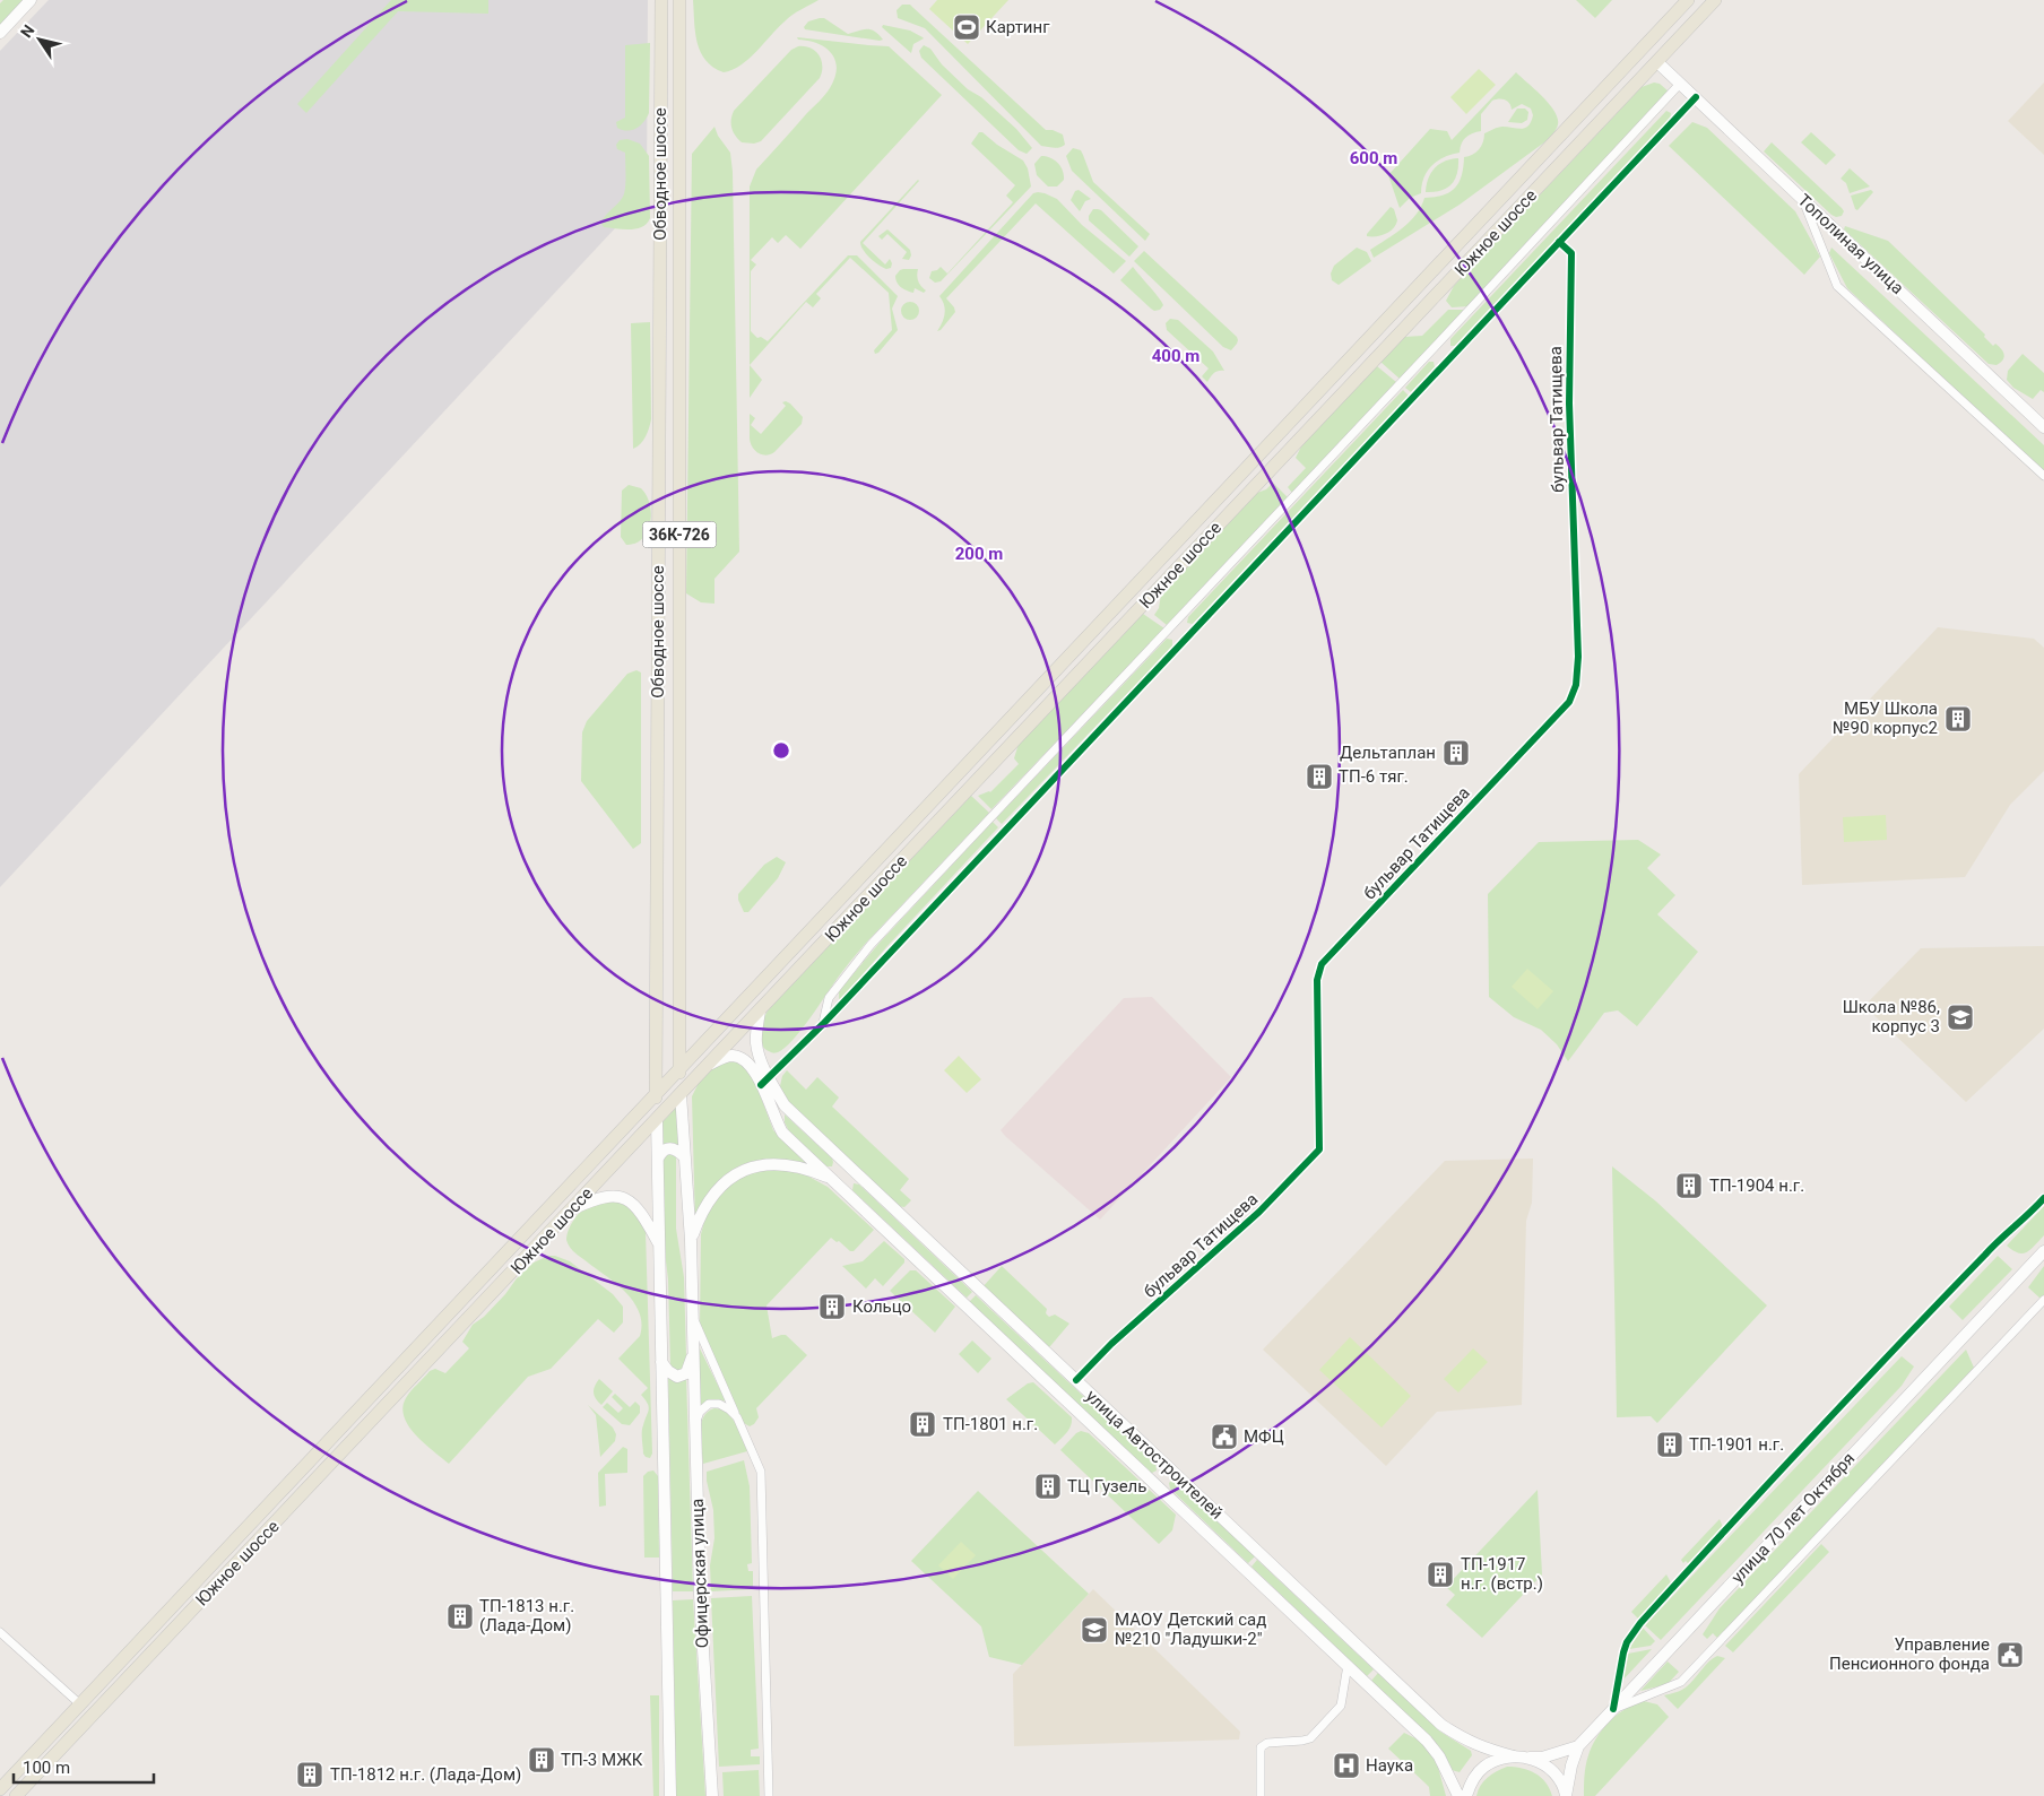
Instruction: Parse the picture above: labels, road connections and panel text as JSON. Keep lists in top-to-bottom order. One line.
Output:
{"streets":{"main road":["Обводное шоссе","Южное шоссе","Тополиная улица","36К-726","улица Автостроителей","улица 70 лет Октября","Офицерская улица"],"street":["бульвар Татищева"]},"crossings":[["Обводное шоссе","Южное шоссе"],["Обводное шоссе","Офицерская улица"],["Южное шоссе","Тополиная улица"],["Южное шоссе","улица Автостроителей"],["Южное шоссе","Офицерская улица"],["бульвар Татищева","улица Автостроителей"],["улица Автостроителей","Офицерская улица"]],"places":{"sports":["Картинг"],"building":["МБУ Школа №90 корпус2","Дельтаплан","ТП-6 тяг.","ТП-1904 н.г.","Кольцо","ТП-1801 н.г.","ТП-1901 н.г.","ТЦ Гузель","ТП-1917 н.г. (встр.)","ТП-1813 н.г. (Лада-Дом)","ТП-3 МЖК","ТП-1812 н.г. (Лада-Дом)"],"school or university":["Школа №86, корпус 3","МАОУ Детский сад №210 \"Ладушки-2\""],"public building":["МФЦ","Управление Пенсионного фонда"],"hospital":["Наука"]},"scale_bar":"100 m","north":"top left","rings":["600 m","400 m","200 m"]}
